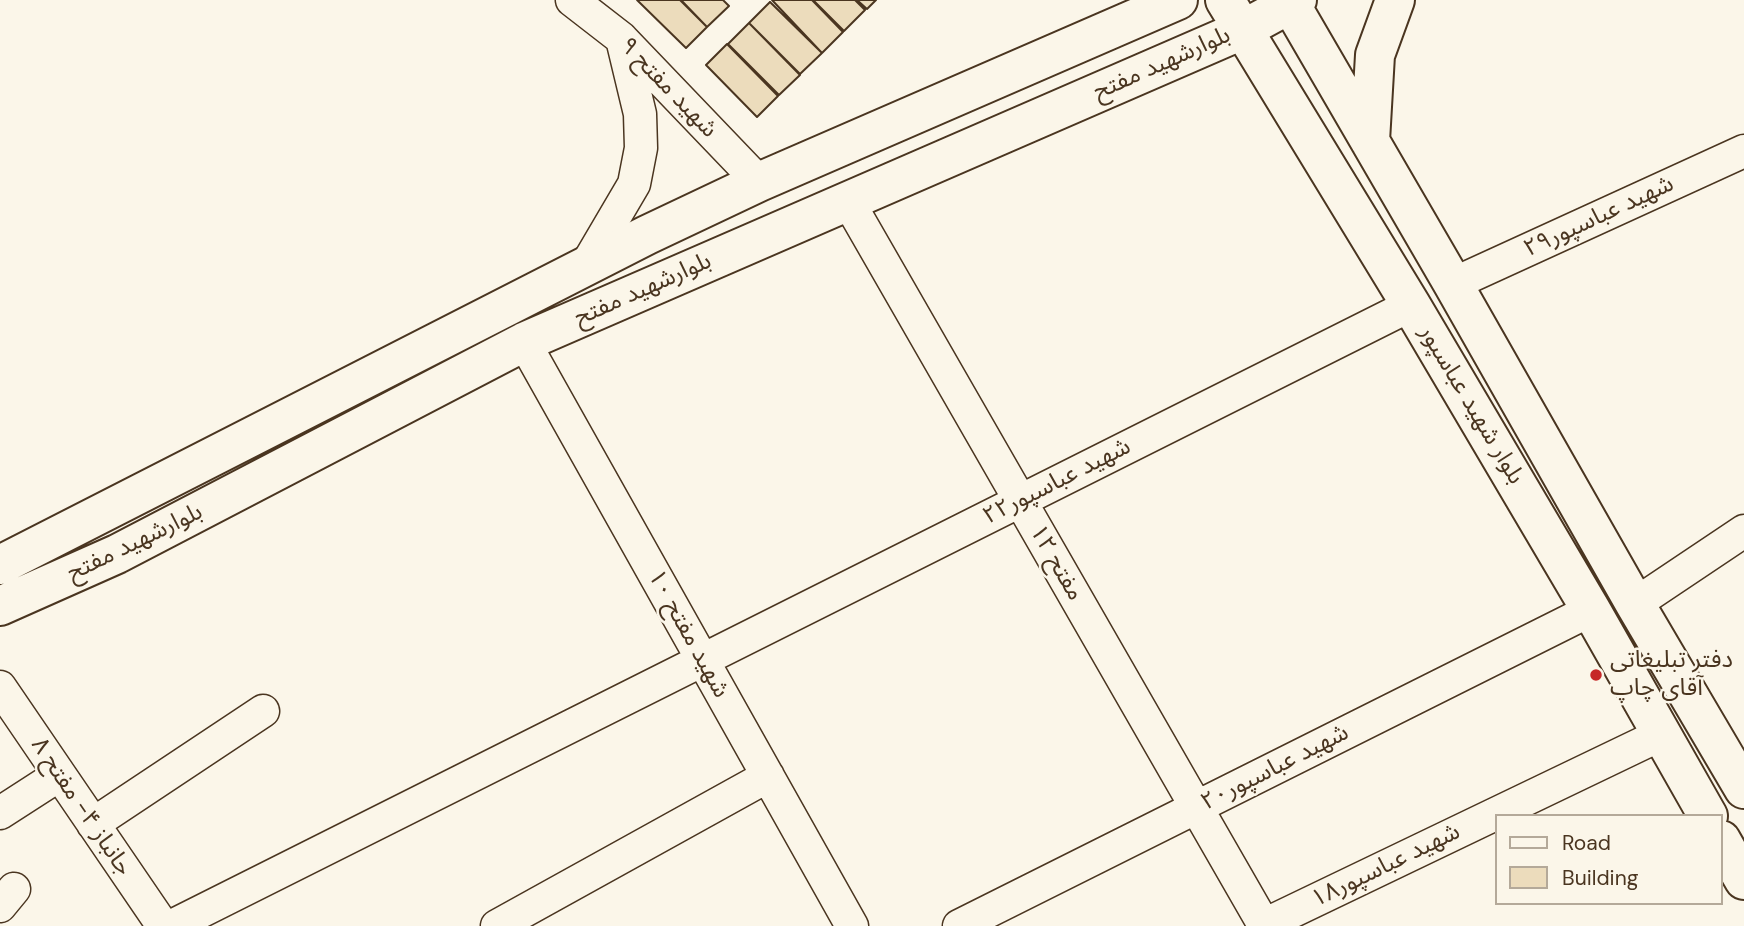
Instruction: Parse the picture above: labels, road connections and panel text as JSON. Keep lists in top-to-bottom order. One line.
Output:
{"streets":{"main road":["بلوارشهید مفتح","بلوار شهید عباسپور"],"street":["شهید مفتح ۹","شهید عباسپور۲۹","شهید عباسپور۲۲","مفتح ۱۲","شهید مفتح ۱۰","شهید عباسپور۲۰","جانباز ۴- مفتح ۸","شهید عباسپور۱۸"]},"crossings":[["بلوارشهید مفتح","شهید مفتح ۹"],["بلوارشهید مفتح","بلوار شهید عباسپور"],["بلوارشهید مفتح","مفتح ۱۲"],["بلوارشهید مفتح","شهید مفتح ۱۰"],["شهید عباسپور۲۹","بلوار شهید عباسپور"],["بلوار شهید عباسپور","شهید عباسپور۲۲"],["بلوار شهید عباسپور","شهید عباسپور۲۰"],["بلوار شهید عباسپور","شهید عباسپور۱۸"],["شهید عباسپور۲۲","مفتح ۱۲"],["شهید عباسپور۲۲","شهید مفتح ۱۰"],["مفتح ۱۲","شهید عباسپور۲۰"],["مفتح ۱۲","شهید عباسپور۱۸"]],"places":["دفتر تبلیغاتی آقای چاپ"],"legend":["Road","Building"]}
